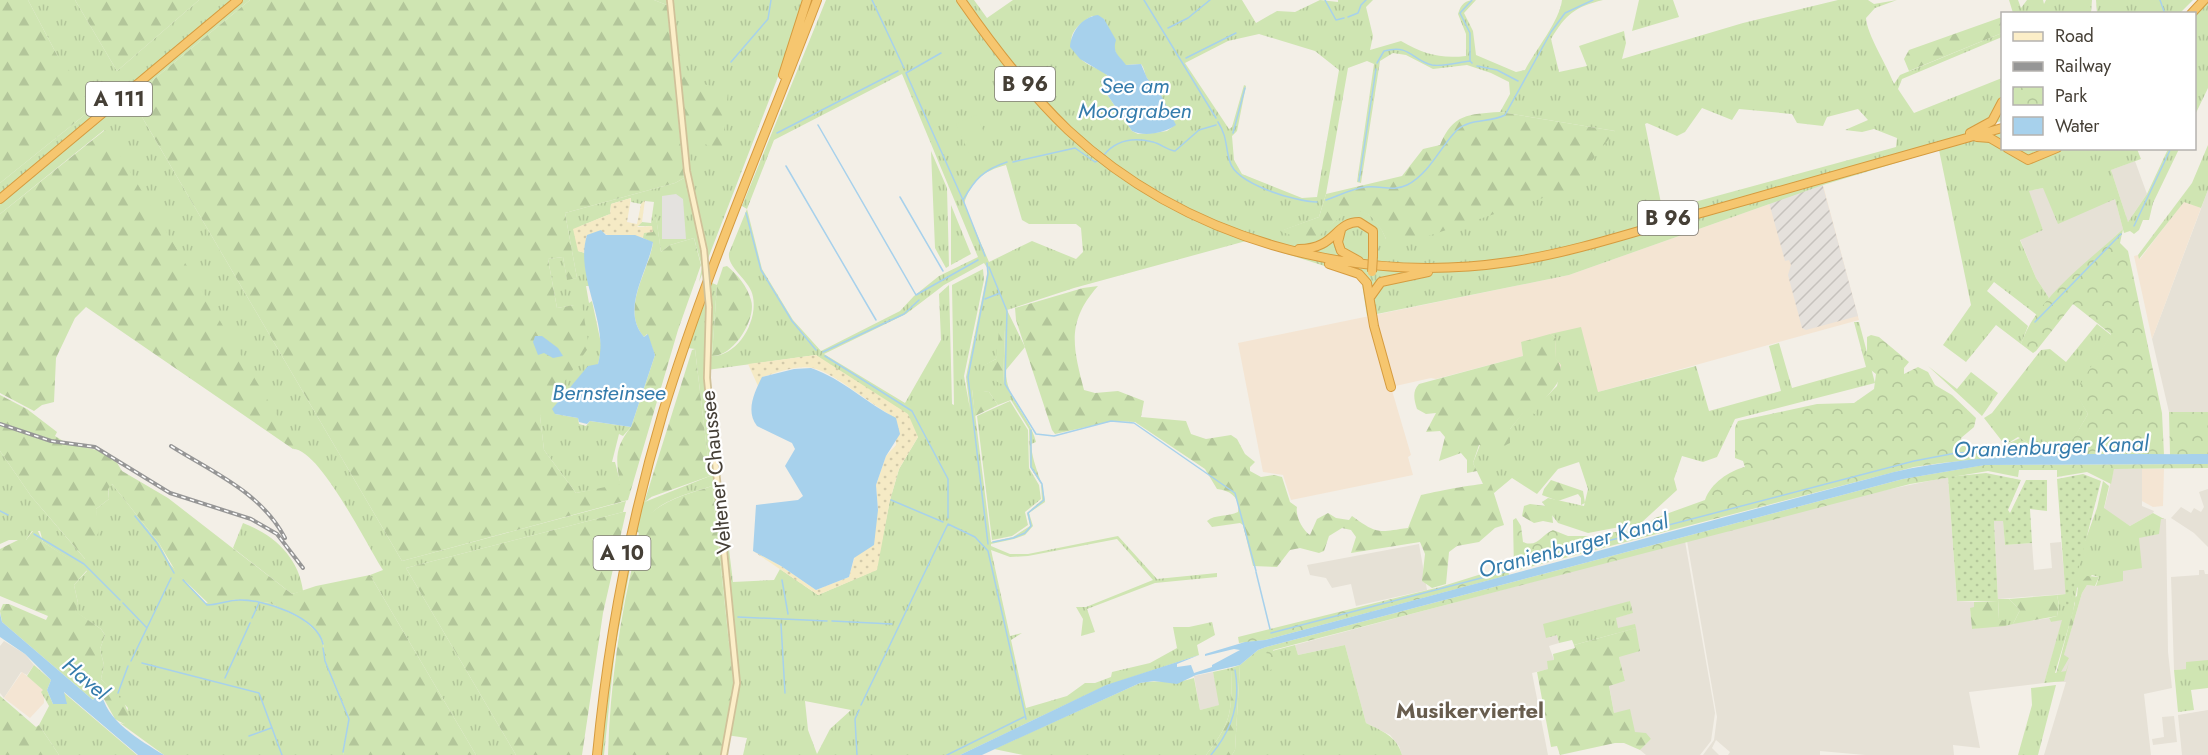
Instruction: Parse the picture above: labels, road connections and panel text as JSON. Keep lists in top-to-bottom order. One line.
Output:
{"streets":{"highway":["B 96","A 111","A 10"],"main road":["Veltener Chaussee"]},"districts":["Musikerviertel"],"water":["See am Moorgraben","Bernsteinsee","Oranienburger Kanal","Havel"],"legend":["Road","Railway","Park","Water"]}
